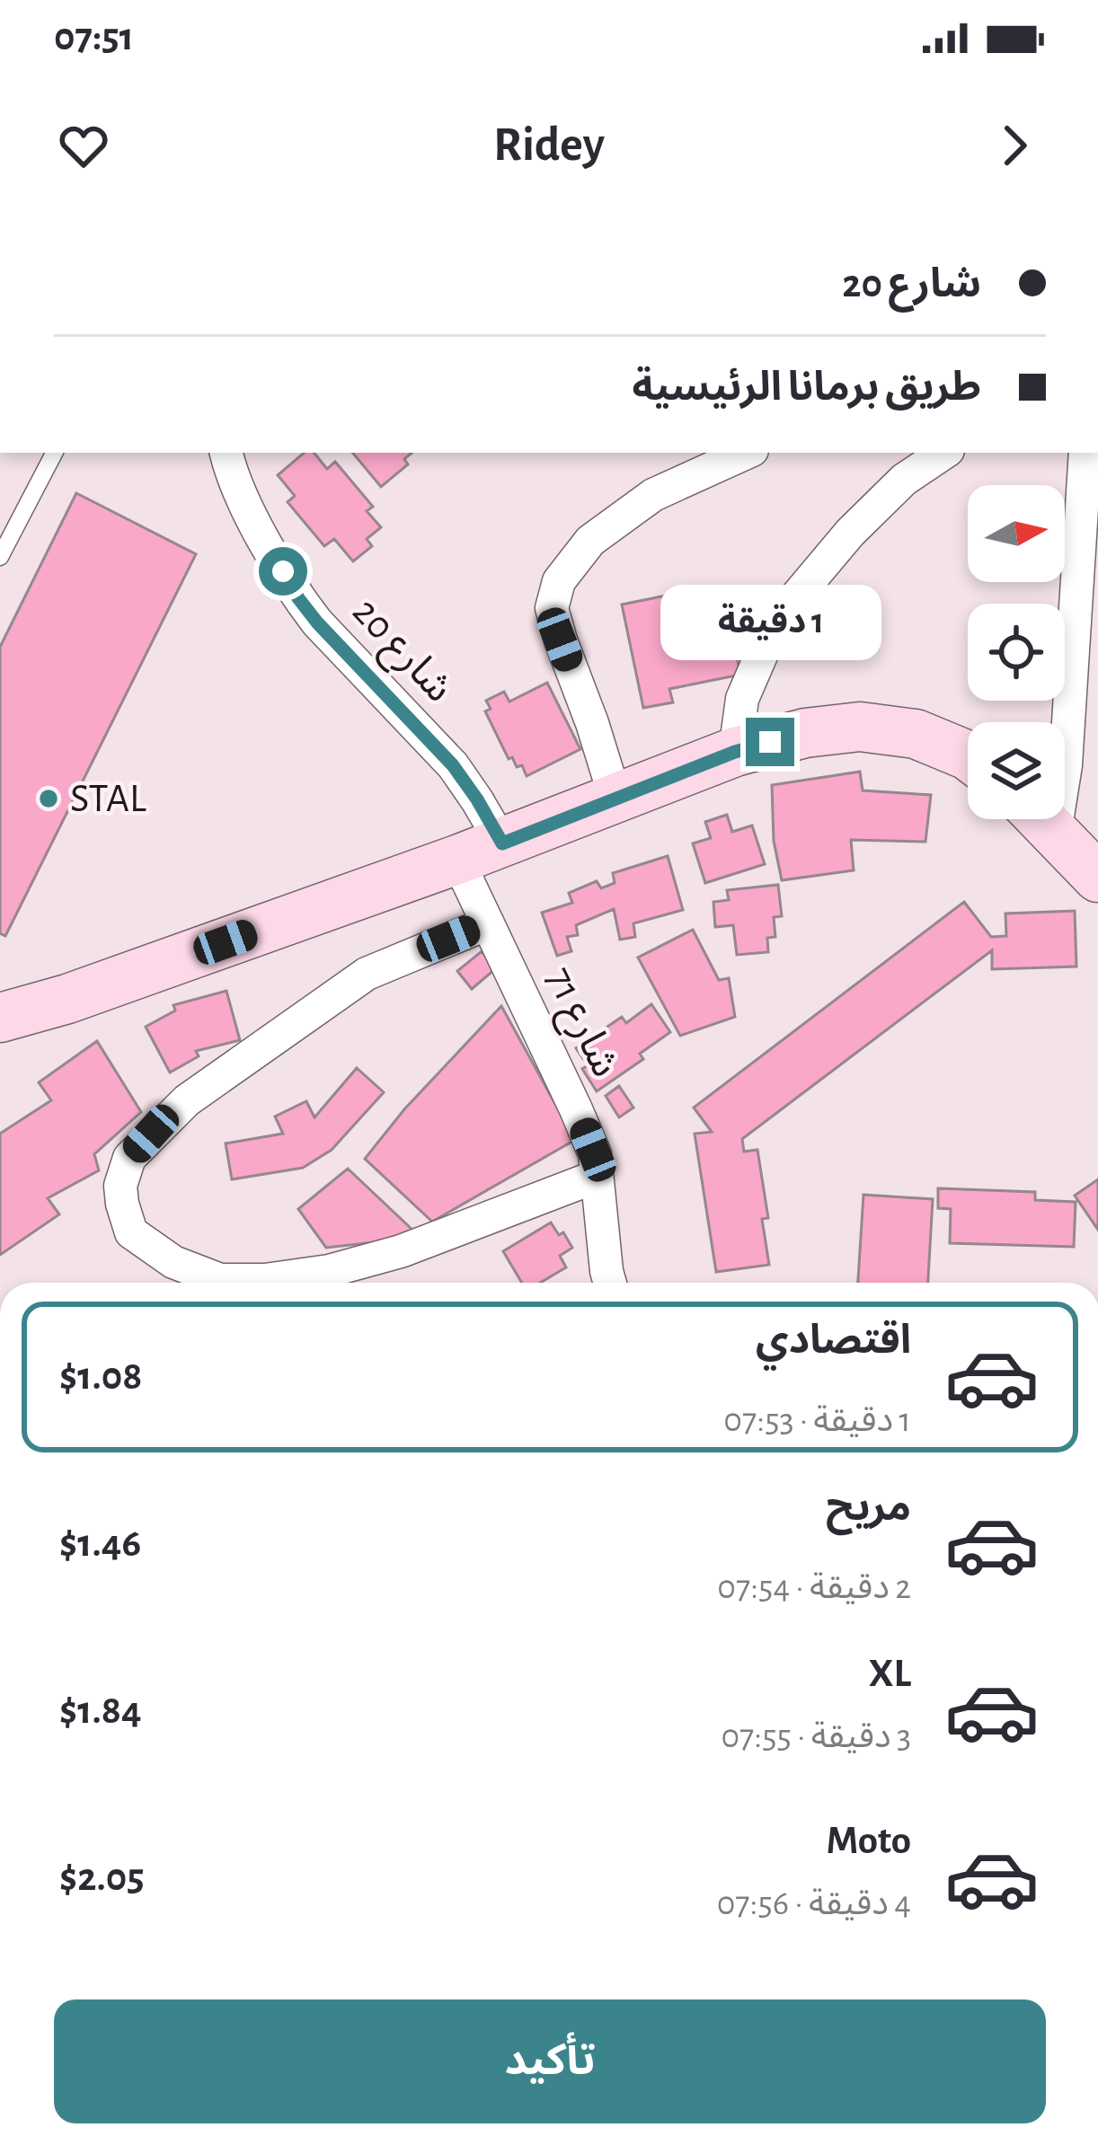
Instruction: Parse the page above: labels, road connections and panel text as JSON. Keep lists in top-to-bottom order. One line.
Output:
{"streets":{"street":["شارع 20","شارع 71"]},"places":["STAL"],"north":"right","page":{"status":"07:51","header":"Ridey","banner":["شارع 20","طريق برمانا الرئيسية"],"bubble":"1 دقيقة","list":[{"name":"اقتصادي","note":"1 دقيقة · 07:53","value":"$1.08"},{"name":"مريح","note":"2 دقيقة · 07:54","value":"$1.46"},{"name":"XL","note":"3 دقيقة · 07:55","value":"$1.84"},{"name":"Moto","note":"4 دقيقة · 07:56","value":"$2.05"}],"buttons":"تأكيد"}}
